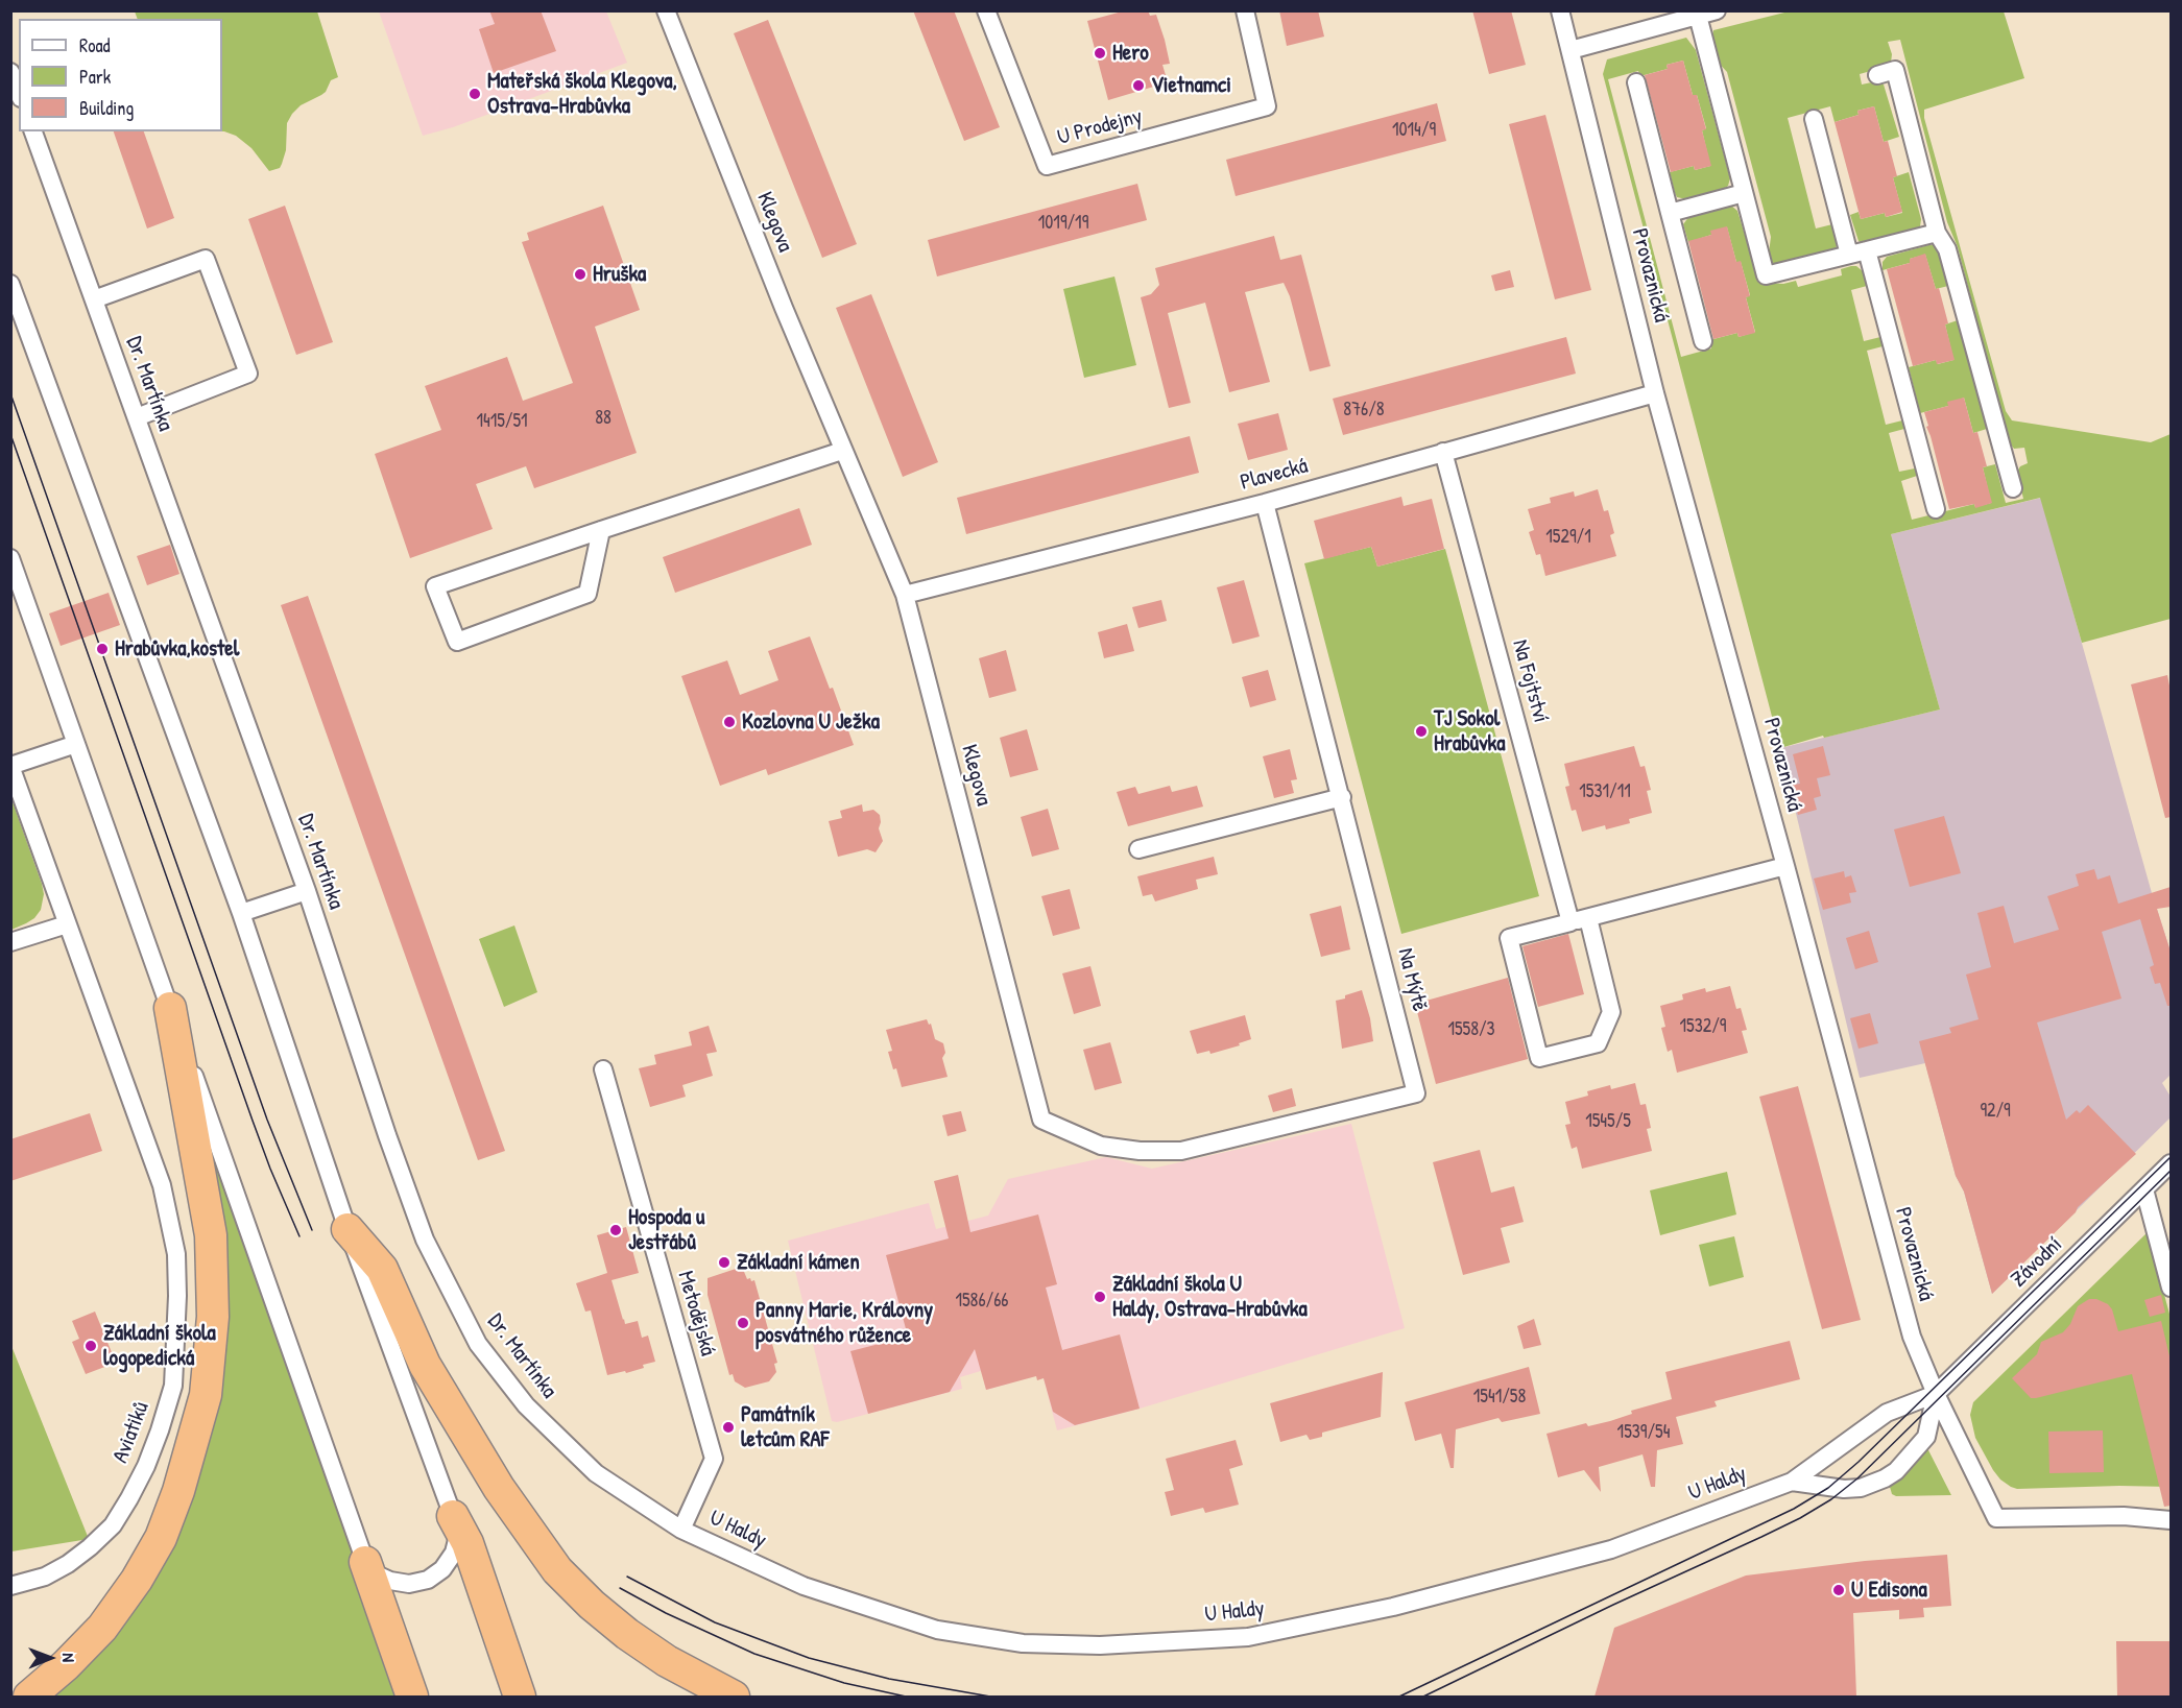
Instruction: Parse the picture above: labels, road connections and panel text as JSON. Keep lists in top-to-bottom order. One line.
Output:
{"streets":{"street":["U Prodejny","Klegova","Provaznická","Dr. Martínka","Plavecká","Na Fojtství","Na Mýtě","Závodní","Metodějská","Aviatiků","U Haldy"]},"crossings":[["Klegova","Plavecká"],["Klegova","Na Mýtě"],["Provaznická","Plavecká"],["Provaznická","Závodní"],["Provaznická","U Haldy"],["Dr. Martínka","Metodějská"],["Dr. Martínka","U Haldy"],["Plavecká","Na Fojtství"],["Plavecká","Na Mýtě"],["Závodní","U Haldy"],["Metodějská","U Haldy"]],"places":["Hero","Vietnamci","Mateřská škola Klegova, Ostrava-Hrabůvka","Hruška","Hrabůvka,kostel","Kozlovna U Ježka","TJ Sokol Hrabůvka","Hospoda u Jestřábů","Základní kámen","Základní škola U Haldy, Ostrava-Hrabůvka","Panny Marie, Královny posvátného růžence","Základní škola logopedická","Památník letcům RAF","U Edisona"],"house_numbers":["1014/9","1019/19","876/8","88","1415/51","1529/1","1531/11","1532/9","1558/3","92/9","1545/5","1586/66","1541/58","1539/54"],"legend":["Road","Park","Building"],"north":"right"}
